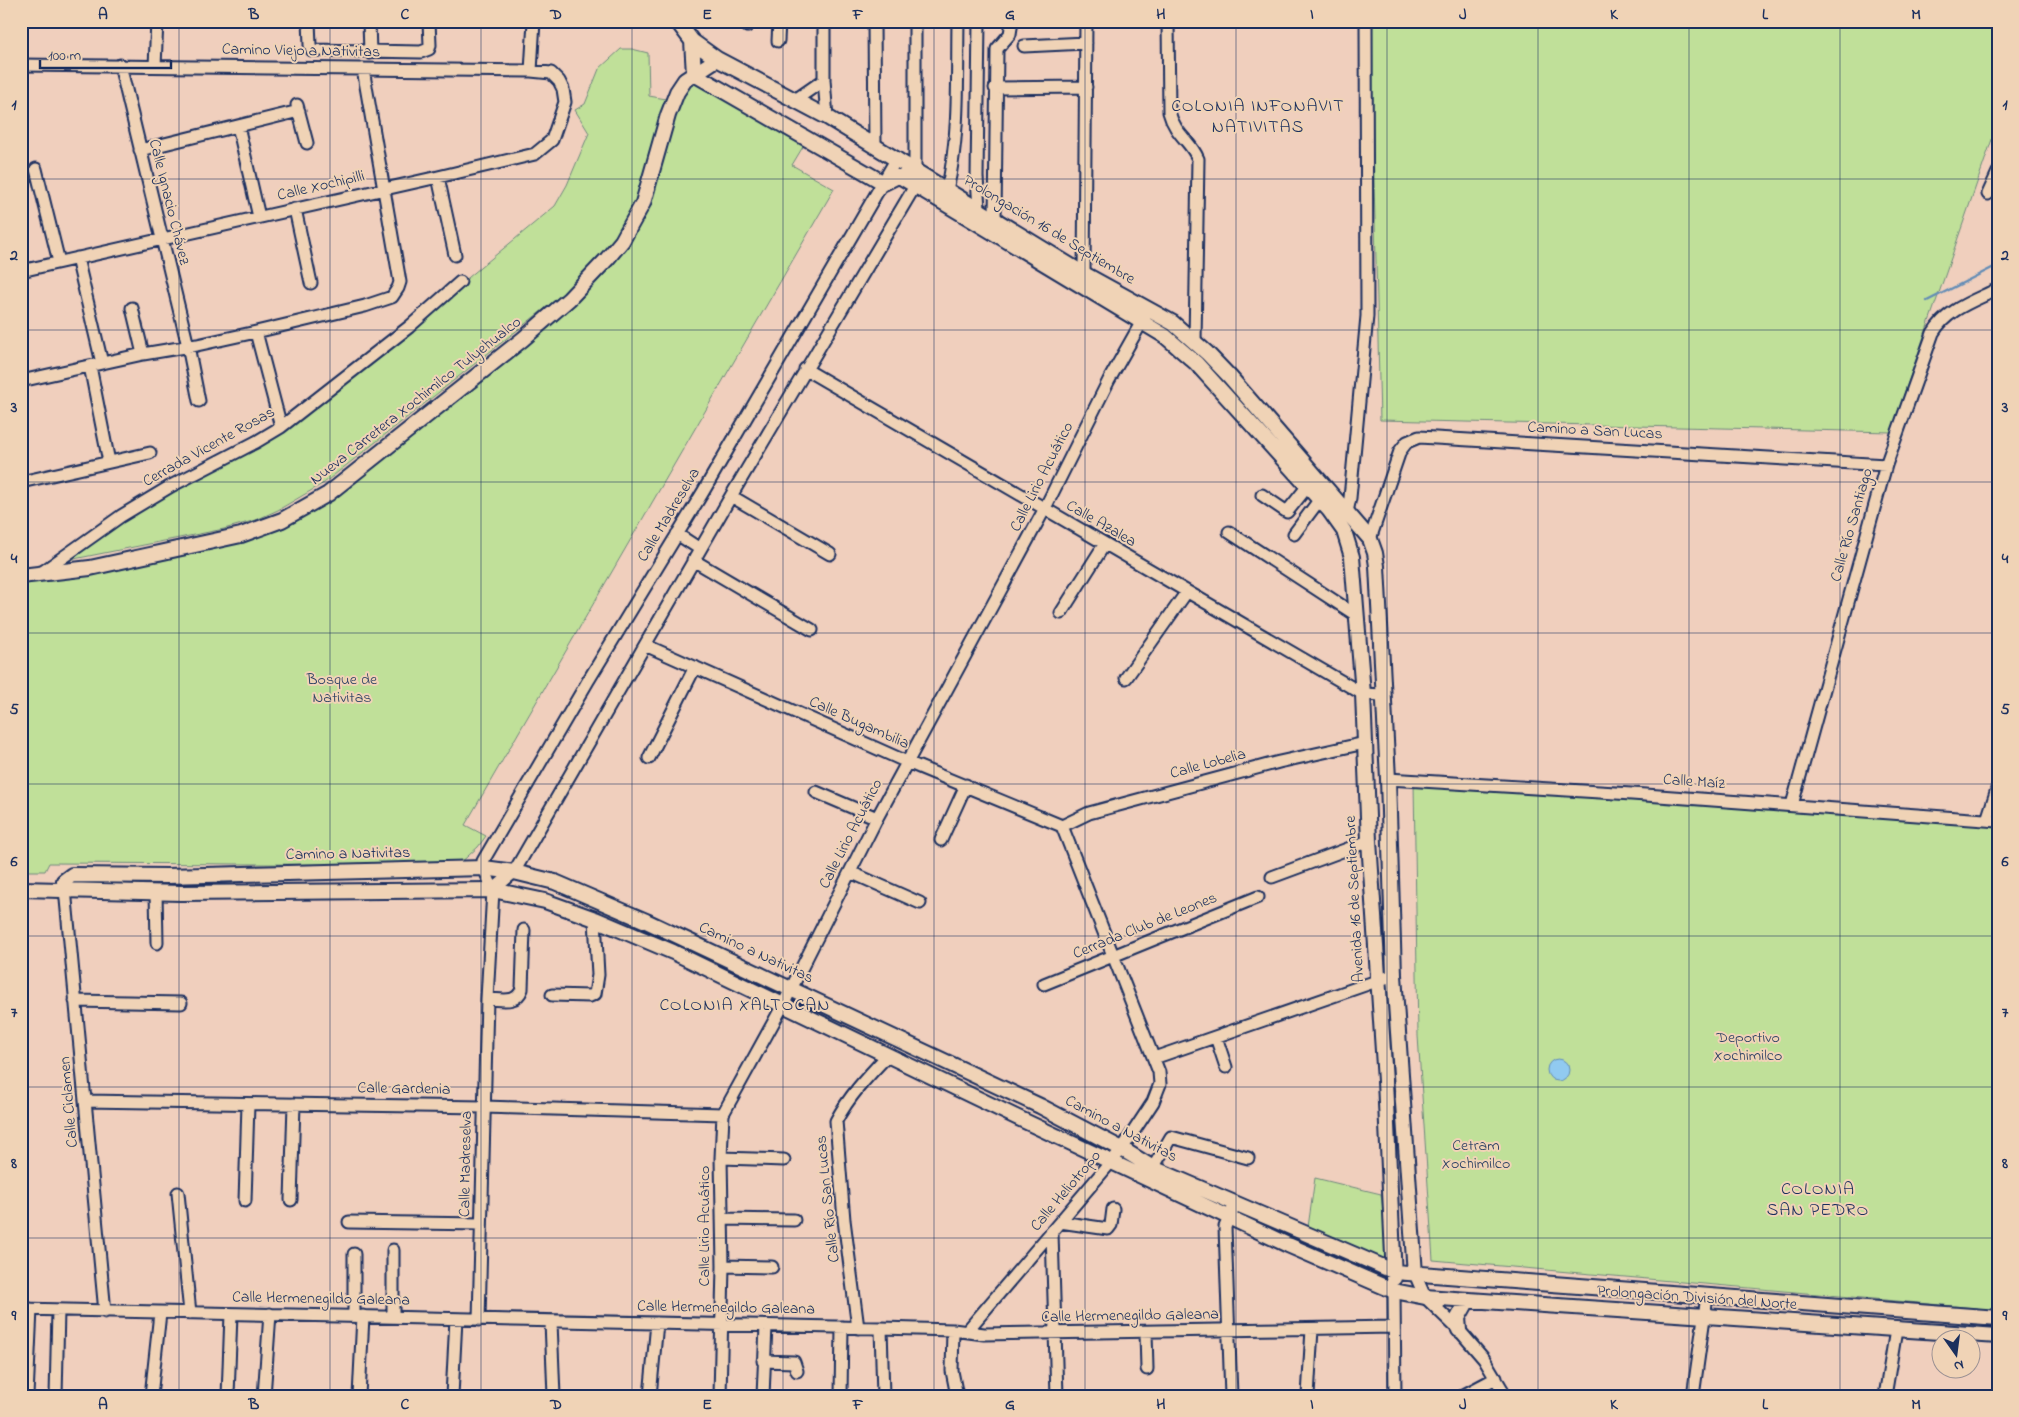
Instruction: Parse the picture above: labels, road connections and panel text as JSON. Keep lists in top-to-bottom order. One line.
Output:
{"streets":{"main road":["Prolongación 16 de Septiembre","Nueva Carretera Xochimilco Tulyehualco","Camino a Nativitas","Avenida 16 de Septiembre","Prolongación División del Norte"],"street":["Camino Viejo a Nativitas","Calle Xochipilli","Calle Ignacio Chávez","Camino a San Lucas","Cerrada Vicente Rosas","Calle Lirio Acuático","Calle Madreselva","Calle Azalea","Calle Río Santiago","Calle Bugambilia","Calle Lobelia","Calle Maíz","Cerrada Club de Leones","Calle Gardenia","Calle Ciclamen","Calle Heliotropo","Calle Río San Lucas","Calle Hermenegildo Galeana"]},"crossings":[["Camino Viejo a Nativitas","Calle Xochipilli"],["Camino Viejo a Nativitas","Calle Ignacio Chávez"],["Calle Xochipilli","Calle Ignacio Chávez"],["Prolongación 16 de Septiembre","Calle Lirio Acuático"],["Prolongación 16 de Septiembre","Calle Madreselva"],["Prolongación 16 de Septiembre","Avenida 16 de Septiembre"],["Nueva Carretera Xochimilco Tulyehualco","Cerrada Vicente Rosas"],["Camino a San Lucas","Calle Río Santiago"],["Calle Lirio Acuático","Calle Azalea"],["Calle Lirio Acuático","Calle Bugambilia"],["Calle Lirio Acuático","Camino a Nativitas"],["Calle Lirio Acuático","Calle Gardenia"],["Calle Lirio Acuático","Calle Hermenegildo Galeana"],["Calle Madreselva","Camino a Nativitas"],["Calle Madreselva","Calle Gardenia"],["Calle Madreselva","Calle Hermenegildo Galeana"],["Calle Azalea","Avenida 16 de Septiembre"],["Calle Río Santiago","Calle Maíz"],["Calle Bugambilia","Calle Lobelia"],["Calle Bugambilia","Calle Heliotropo"],["Calle Lobelia","Avenida 16 de Septiembre"],["Calle Lobelia","Calle Heliotropo"],["Camino a Nativitas","Avenida 16 de Septiembre"],["Camino a Nativitas","Calle Ciclamen"],["Camino a Nativitas","Calle Heliotropo"],["Camino a Nativitas","Calle Río San Lucas"],["Camino a Nativitas","Prolongación División del Norte"],["Avenida 16 de Septiembre","Prolongación División del Norte"],["Cerrada Club de Leones","Calle Heliotropo"],["Calle Gardenia","Calle Ciclamen"],["Calle Ciclamen","Calle Hermenegildo Galeana"],["Calle Heliotropo","Calle Hermenegildo Galeana"],["Calle Río San Lucas","Calle Hermenegildo Galeana"]],"districts":["COLONIA INFONAVIT NATIVITAS","COLONIA XALTOCAN","COLONIA SAN PEDRO"],"parks":["Bosque de Nativitas","Deportivo Xochimilco","Cetram Xochimilco"],"scale_bar":"100 m","north":"bottom","grid":{"columns":["A","B","C","D","E","F","G","H","I","J","K","L","M"],"rows":["1","2","3","4","5","6","7","8","9"]}}
